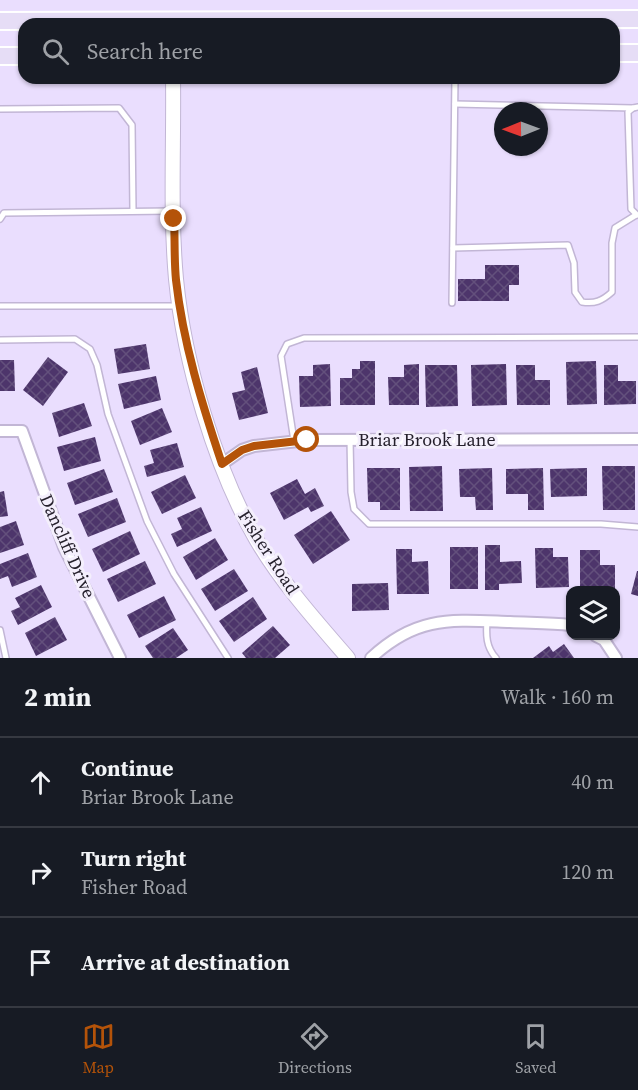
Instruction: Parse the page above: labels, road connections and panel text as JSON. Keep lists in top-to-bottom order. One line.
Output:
{"streets":{"street":["Briar Brook Lane","Dancliff Drive","Fisher Road"]},"crossings":[["Briar Brook Lane","Fisher Road"]],"north":"left","page":{"search":"Search here","heading":["2 min","Walk · 160 m"],"list":[["Continue","Briar Brook Lane","40 m"],["Turn right","Fisher Road","120 m"],"Arrive at destination"],"nav":["Map","Directions","Saved"]}}
